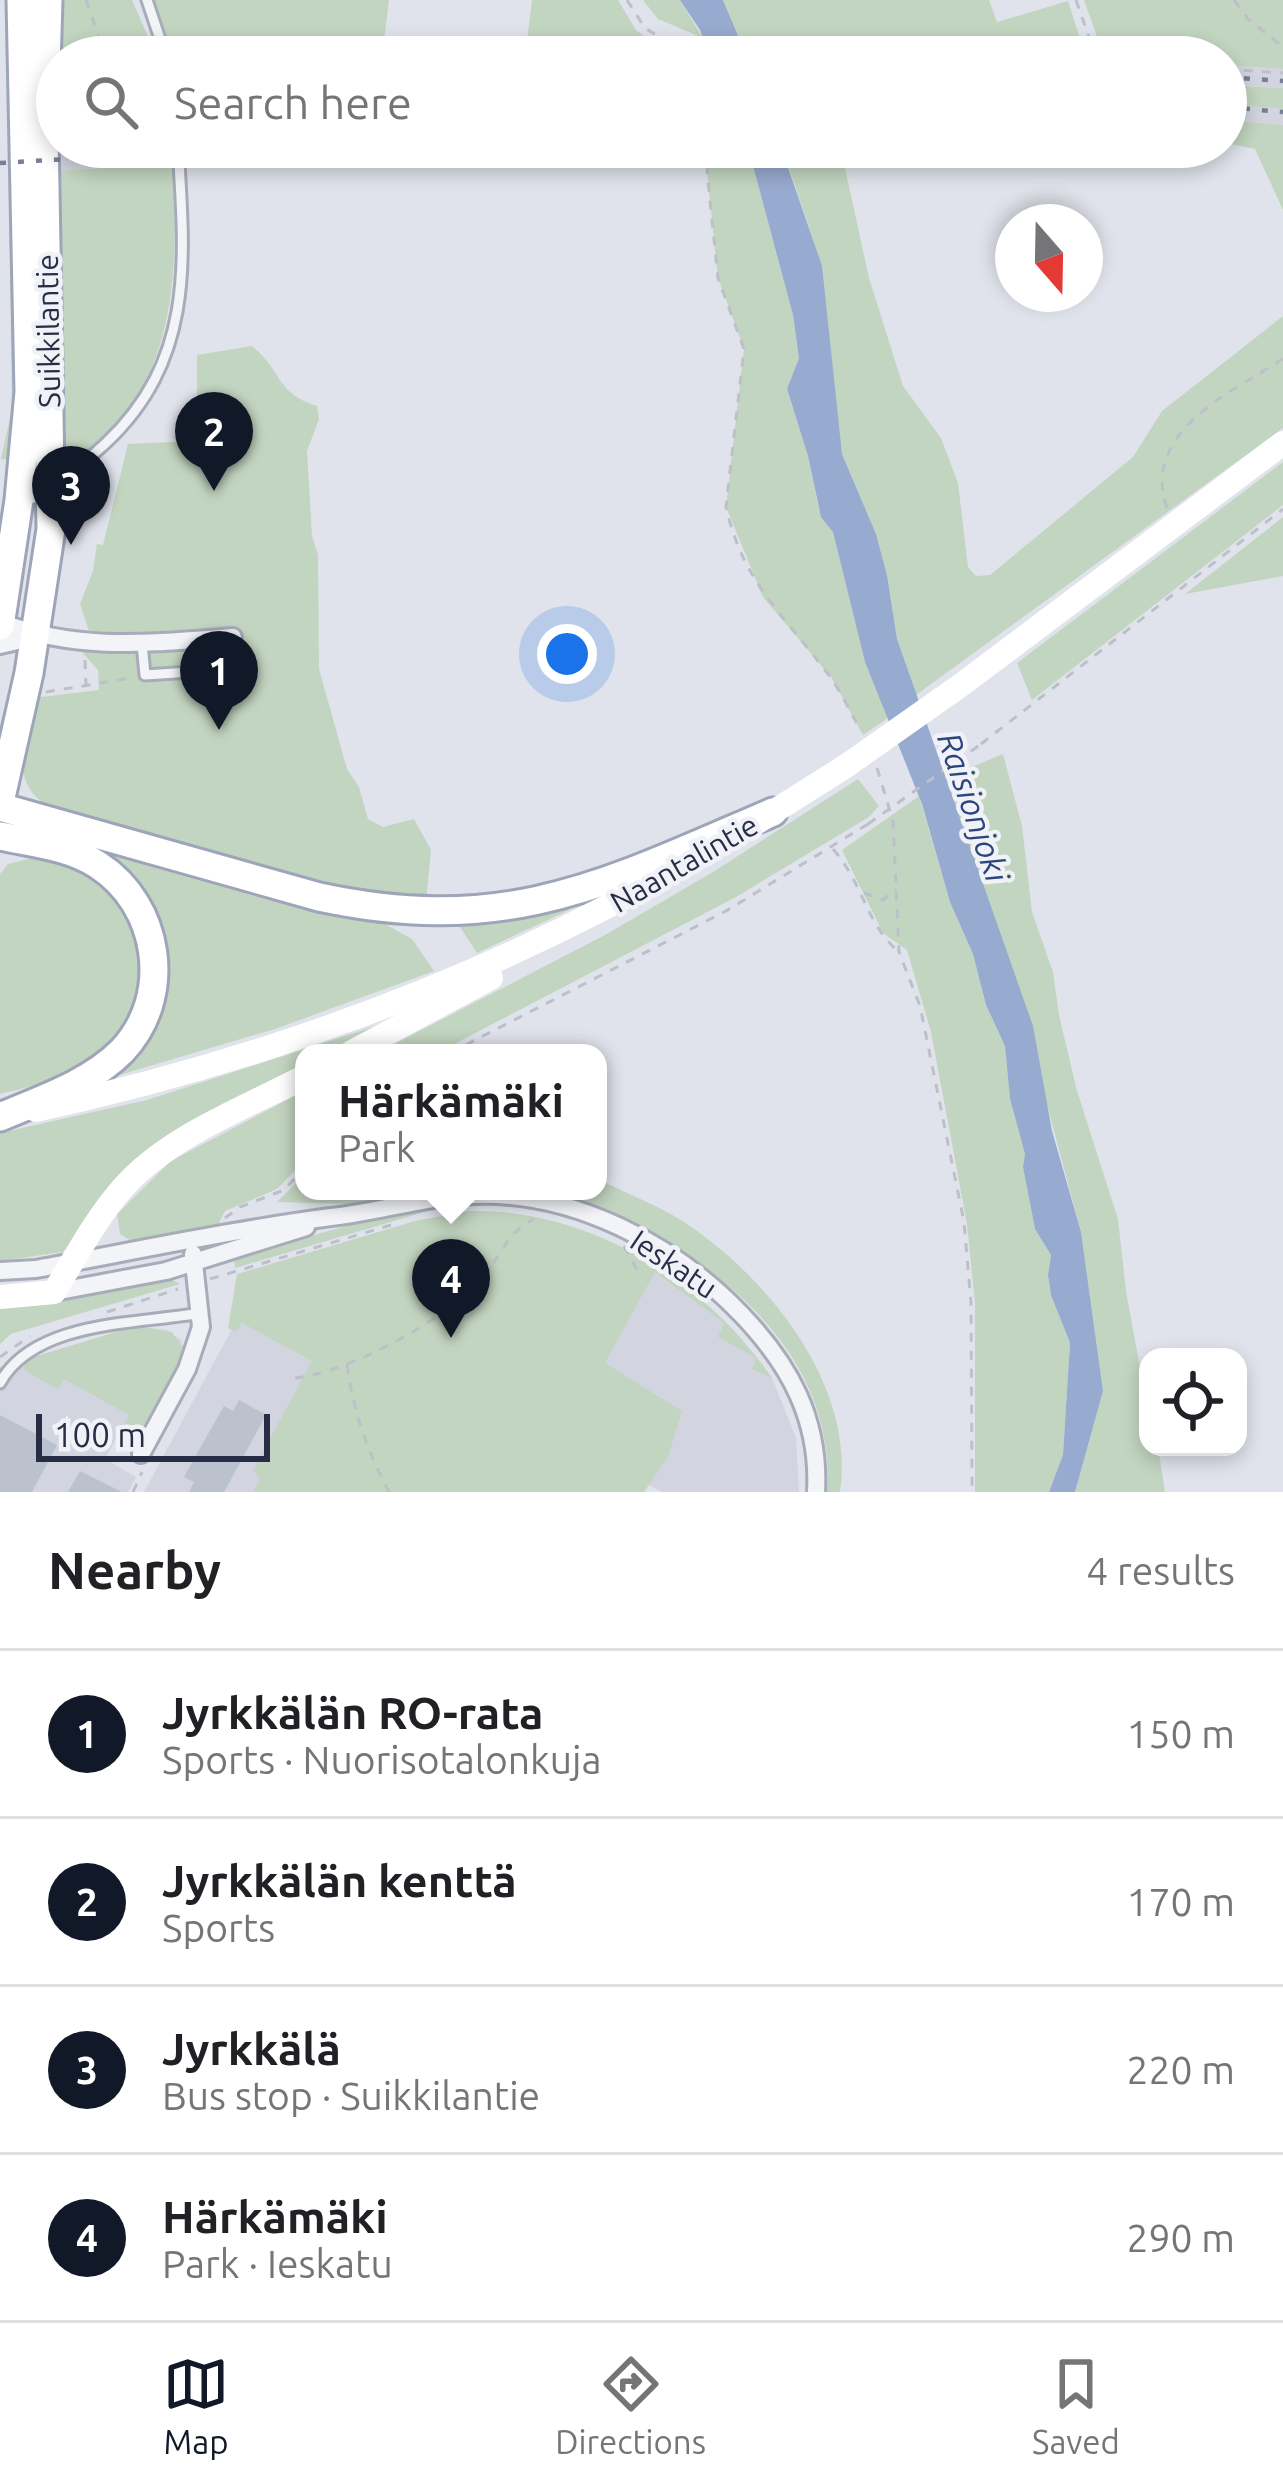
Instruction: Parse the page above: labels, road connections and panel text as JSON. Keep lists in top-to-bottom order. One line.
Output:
{"streets":{"main road":["Suikkilantie","Naantalintie","Ieskatu"]},"water":["Raisionjoki"],"scale_bar":"100 m","north":"bottom","page":{"search":"Search here","pins":["2","3","1","4"],"popup":["Härkämäki","Park"],"scale":"100 m","heading":["Nearby","4 results"],"list":[{"mark":"1","name":"Jyrkkälän RO-rata","note":"Sports · Nuorisotalonkuja","value":"150 m"},{"mark":"2","name":"Jyrkkälän kenttä","note":"Sports","value":"170 m"},{"mark":"3","name":"Jyrkkälä","note":"Bus stop · Suikkilantie","value":"220 m"},{"mark":"4","name":"Härkämäki","note":"Park · Ieskatu","value":"290 m"}],"nav":["Map","Directions","Saved"]}}
